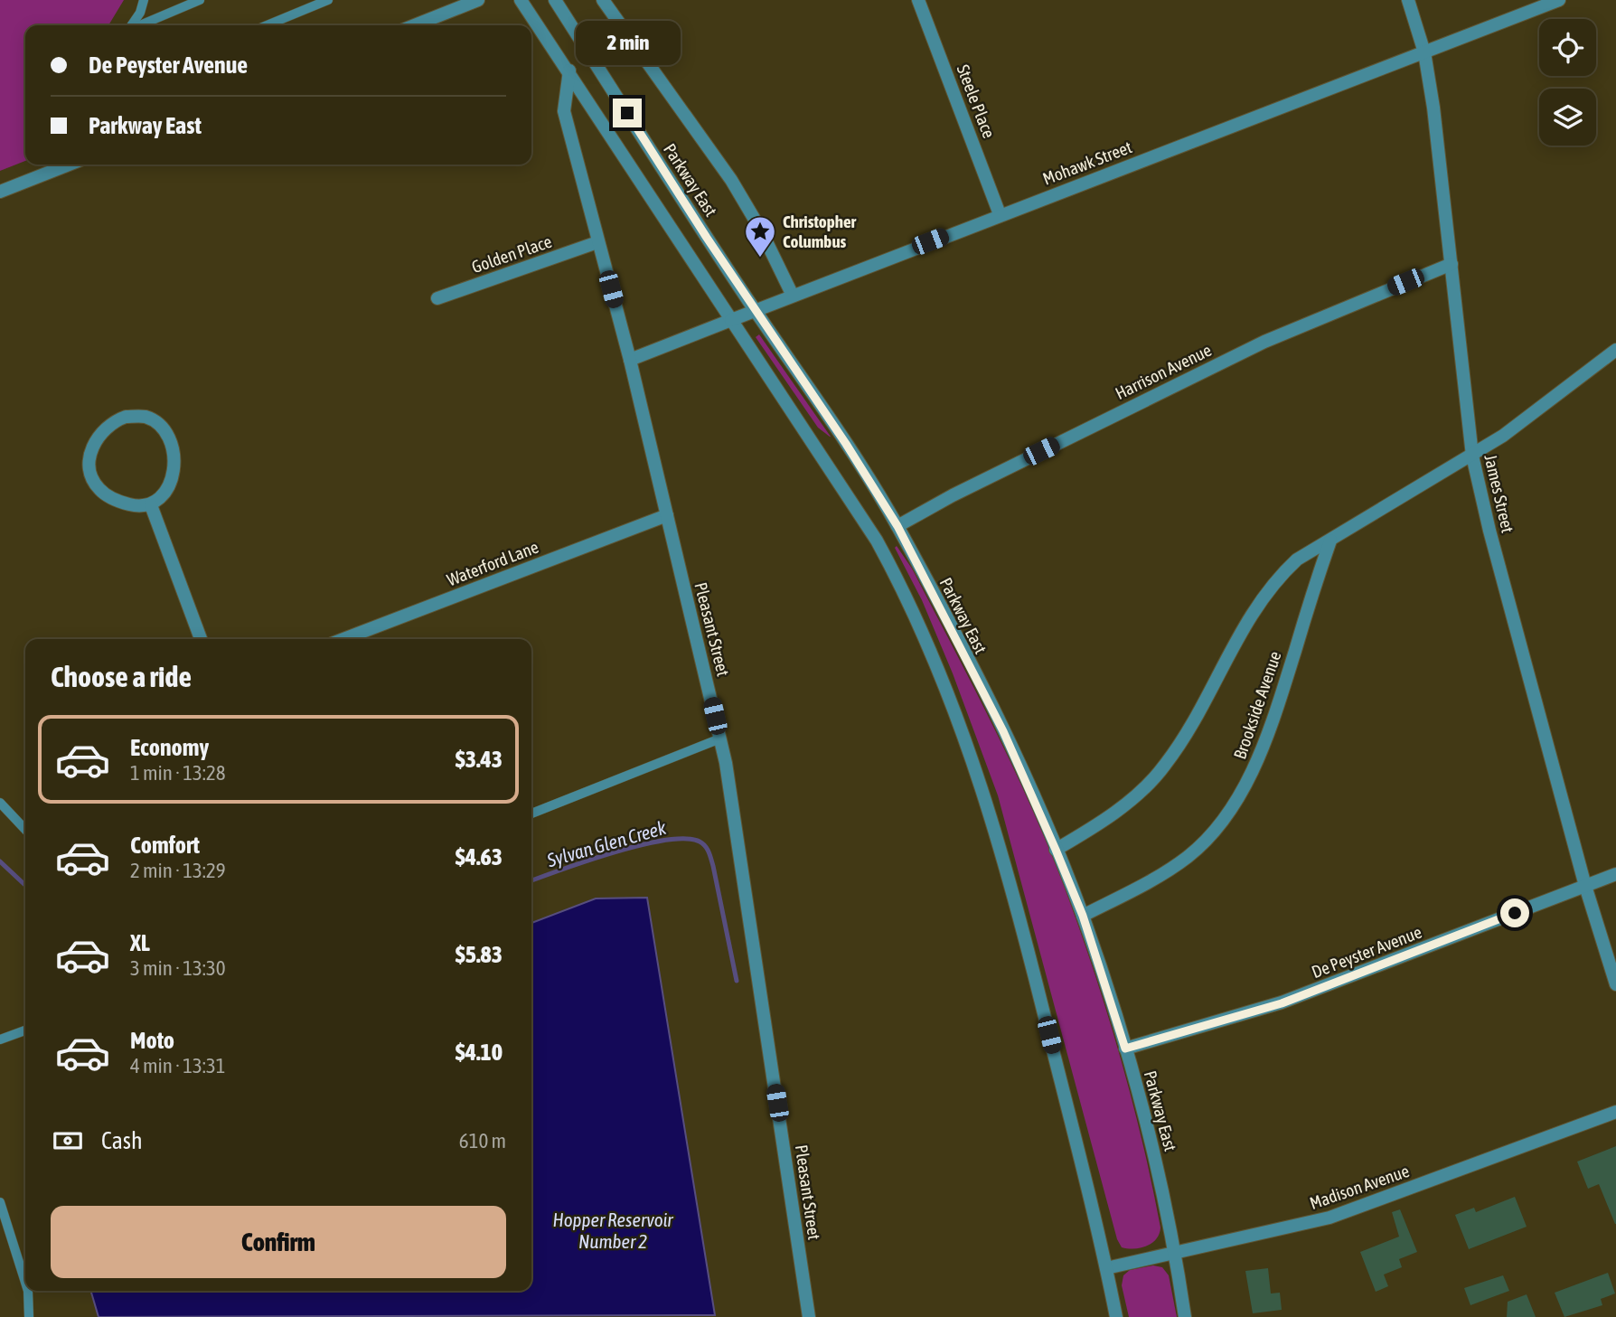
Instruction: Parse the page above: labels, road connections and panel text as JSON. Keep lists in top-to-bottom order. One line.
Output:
{"streets":{"street":["Steele Place","Mohawk Street","Parkway East","Golden Place","Harrison Avenue","James Street","Waterford Lane","Pleasant Street","Brookside Avenue","De Peyster Avenue","Madison Avenue"]},"crossings":[["Steele Place","Mohawk Street"],["Mohawk Street","Parkway East"],["Mohawk Street","James Street"],["Mohawk Street","Pleasant Street"],["Parkway East","Harrison Avenue"],["Parkway East","Brookside Avenue"],["Parkway East","De Peyster Avenue"],["Parkway East","Madison Avenue"],["Golden Place","Pleasant Street"],["Harrison Avenue","James Street"],["James Street","De Peyster Avenue"],["Waterford Lane","Pleasant Street"]],"water":["Sylvan Glen Creek","Hopper Reservoir Number 2"],"places":{"place":["Christopher Columbus"]},"page":{"bubble":"2 min","banner":["De Peyster Avenue","Parkway East"],"heading":"Choose a ride","list":[{"name":"Economy","note":"1 min · 13:28","value":"$3.43"},{"name":"Comfort","note":"2 min · 13:29","value":"$4.63"},{"name":"XL","note":"3 min · 13:30","value":"$5.83"},{"name":"Moto","note":"4 min · 13:31","value":"$4.10"}],"pay":["Cash","610 m"],"buttons":"Confirm"}}
